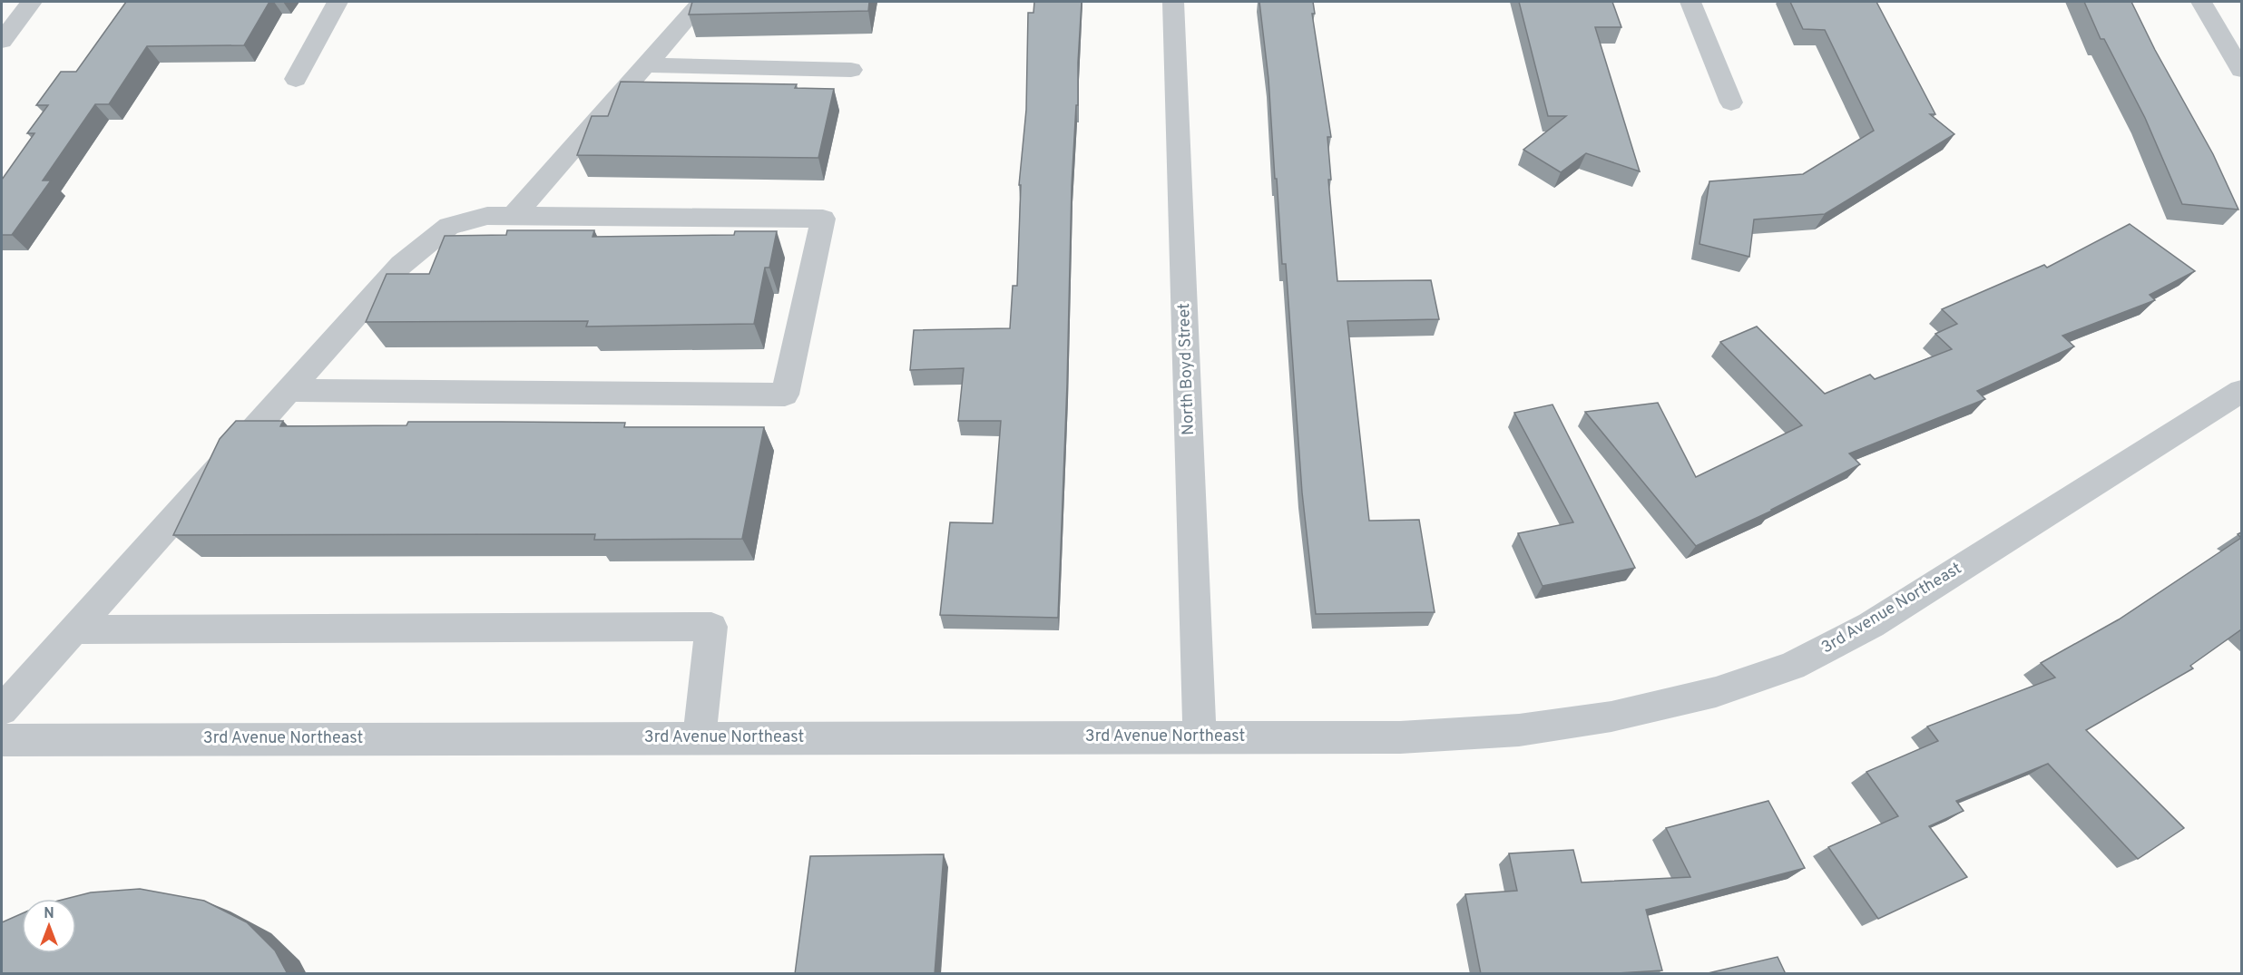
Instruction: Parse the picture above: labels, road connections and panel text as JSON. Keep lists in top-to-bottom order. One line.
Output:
{"streets":{"street":["North Boyd Street","3rd Avenue Northeast"]},"crossings":[["North Boyd Street","3rd Avenue Northeast"]],"north":"top"}
